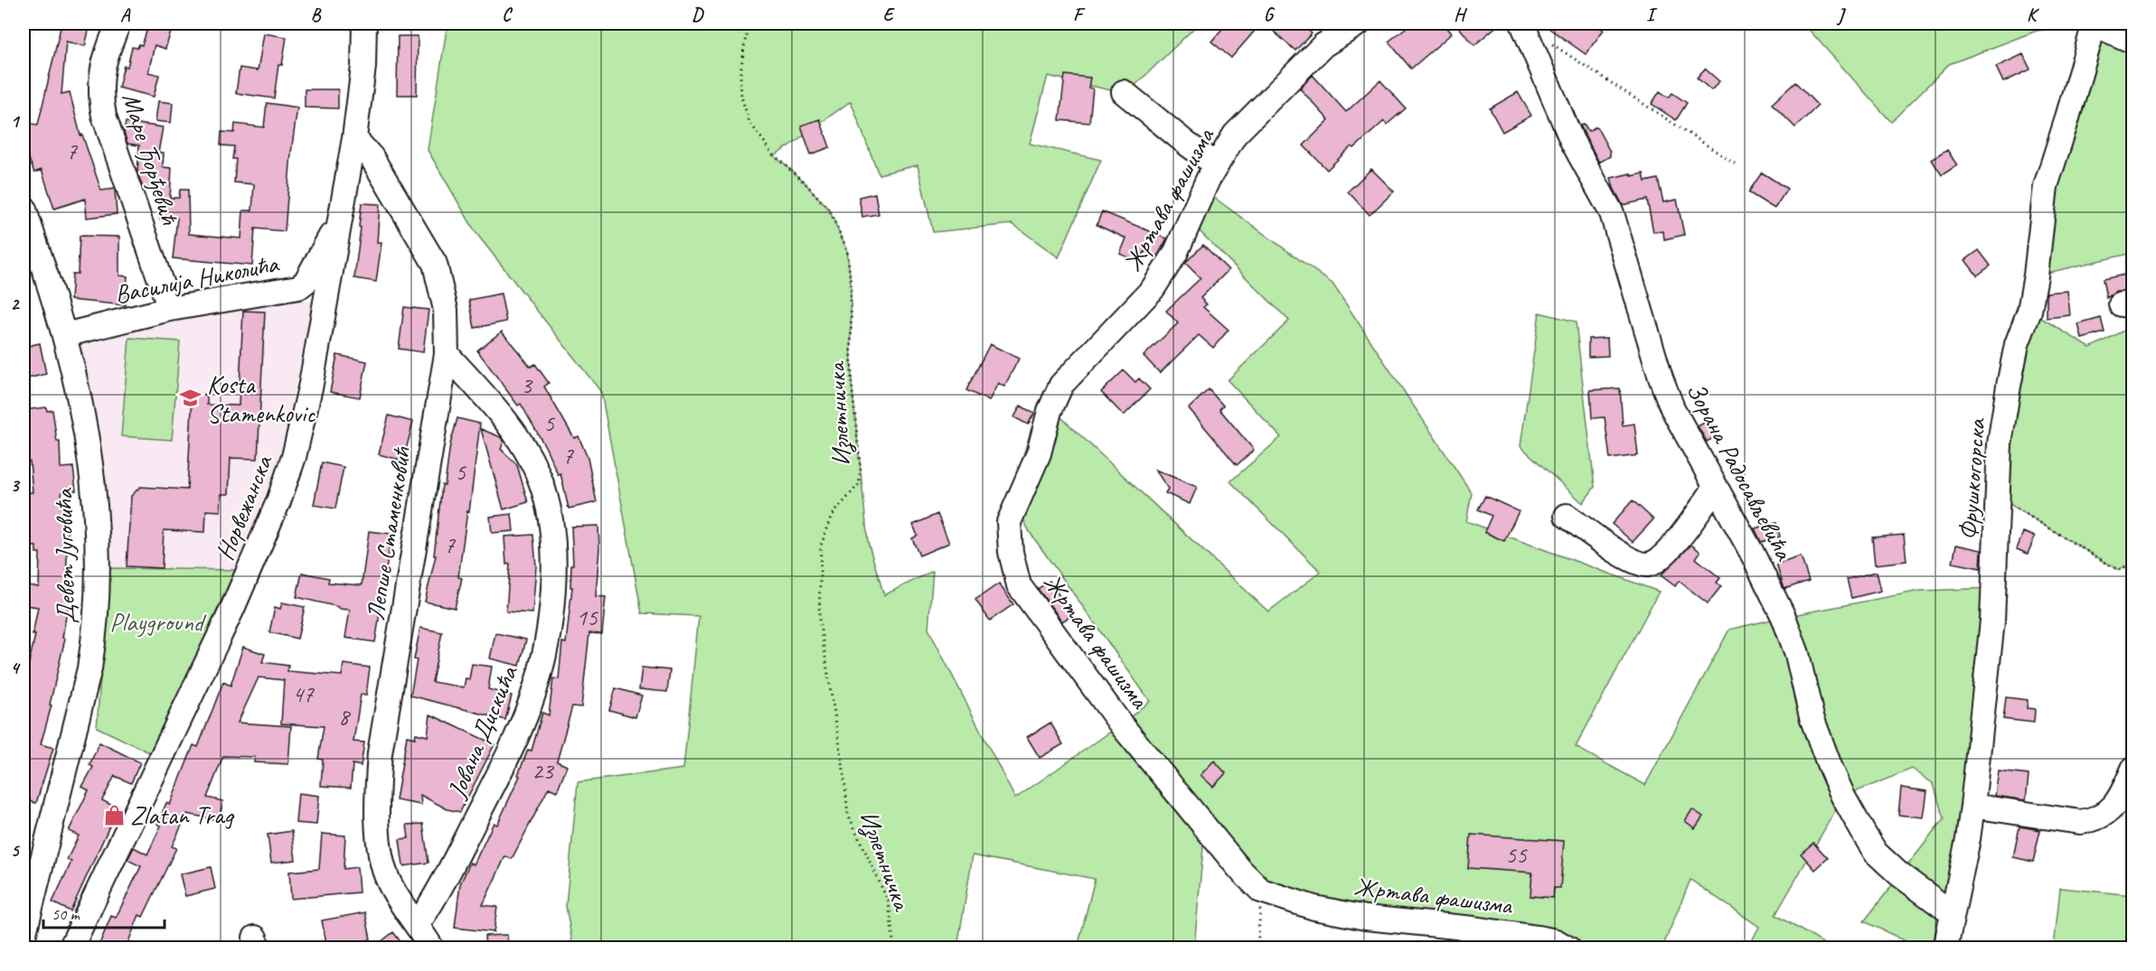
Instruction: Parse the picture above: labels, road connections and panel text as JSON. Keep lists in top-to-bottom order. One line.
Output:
{"streets":{"street":["Маре Ђорђевић","Жртава фашизма","Василија Николића","Зорана Радосављевића","Фрушкогорска","Норвежанска","Лепше Стаменковић","Девет Југовића","Јована Дискића"],"path":["Излетничка"]},"crossings":[["Маре Ђорђевић","Василија Николића"],["Василија Николића","Норвежанска"],["Василија Николића","Девет Југовића"],["Зорана Радосављевића","Фрушкогорска"],["Норвежанска","Лепше Стаменковић"],["Лепше Стаменковић","Јована Дискића"]],"parks":["Playground"],"places":{"school or university":["Kosta Stamenkovic"],"shop":["Zlatan Trag"]},"house_numbers":["7","3","5","7","5","7","15","47","8","23","55"],"scale_bar":"50 m","grid":{"columns":["A","B","C","D","E","F","G","H","I","J","K"],"rows":["1","2","3","4","5"]}}
